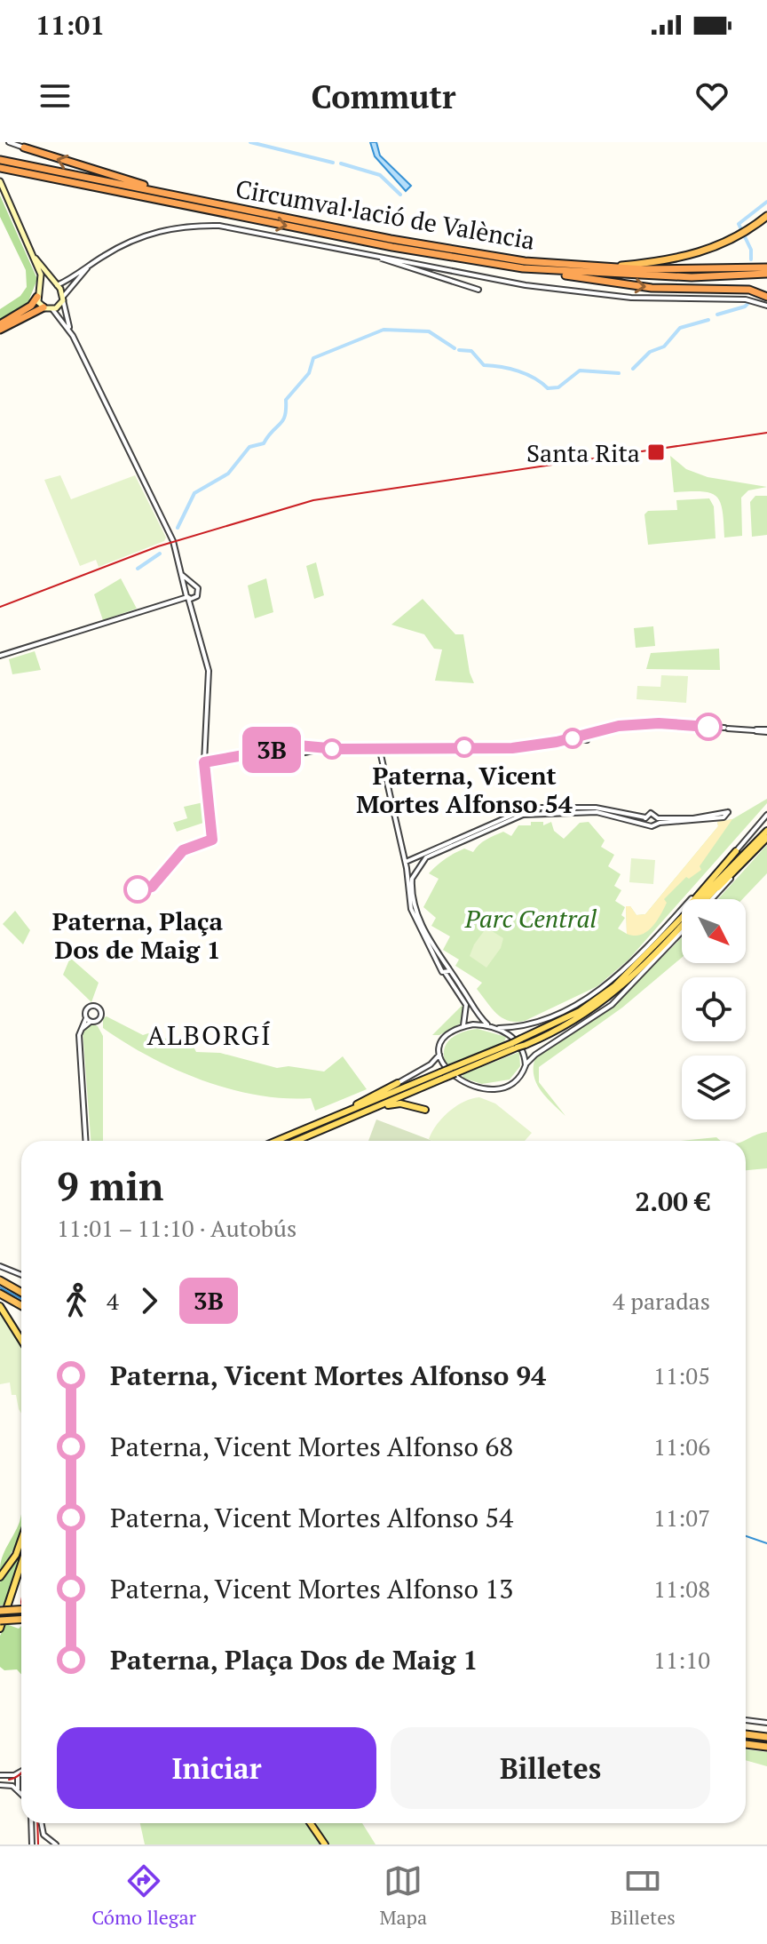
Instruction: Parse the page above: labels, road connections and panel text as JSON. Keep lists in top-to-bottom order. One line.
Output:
{"streets":{"highway":["Circumval·lació de València"]},"districts":["ALBORGÍ"],"parks":["Parc Central"],"places":{"transit":["Santa Rita"],"other":["Paterna, Vicent Mortes Alfonso 54","Paterna, Plaça Dos de Maig 1"]},"lines":["bus line 3B"],"north":"bottom right","page":{"status":"11:01","header":"Commutr","on_map":"3B","heading":["9 min","11:01 – 11:10 · Autobús","2.00 €"],"legs":["4","3B","4 paradas"],"list":[{"name":"Paterna, Vicent Mortes Alfonso 94","value":"11:05"},{"name":"Paterna, Vicent Mortes Alfonso 68","value":"11:06"},{"name":"Paterna, Vicent Mortes Alfonso 54","value":"11:07"},{"name":"Paterna, Vicent Mortes Alfonso 13","value":"11:08"},{"name":"Paterna, Plaça Dos de Maig 1","value":"11:10"}],"buttons":["Iniciar","Billetes"],"tabs":["Cómo llegar","Mapa","Billetes"]}}
